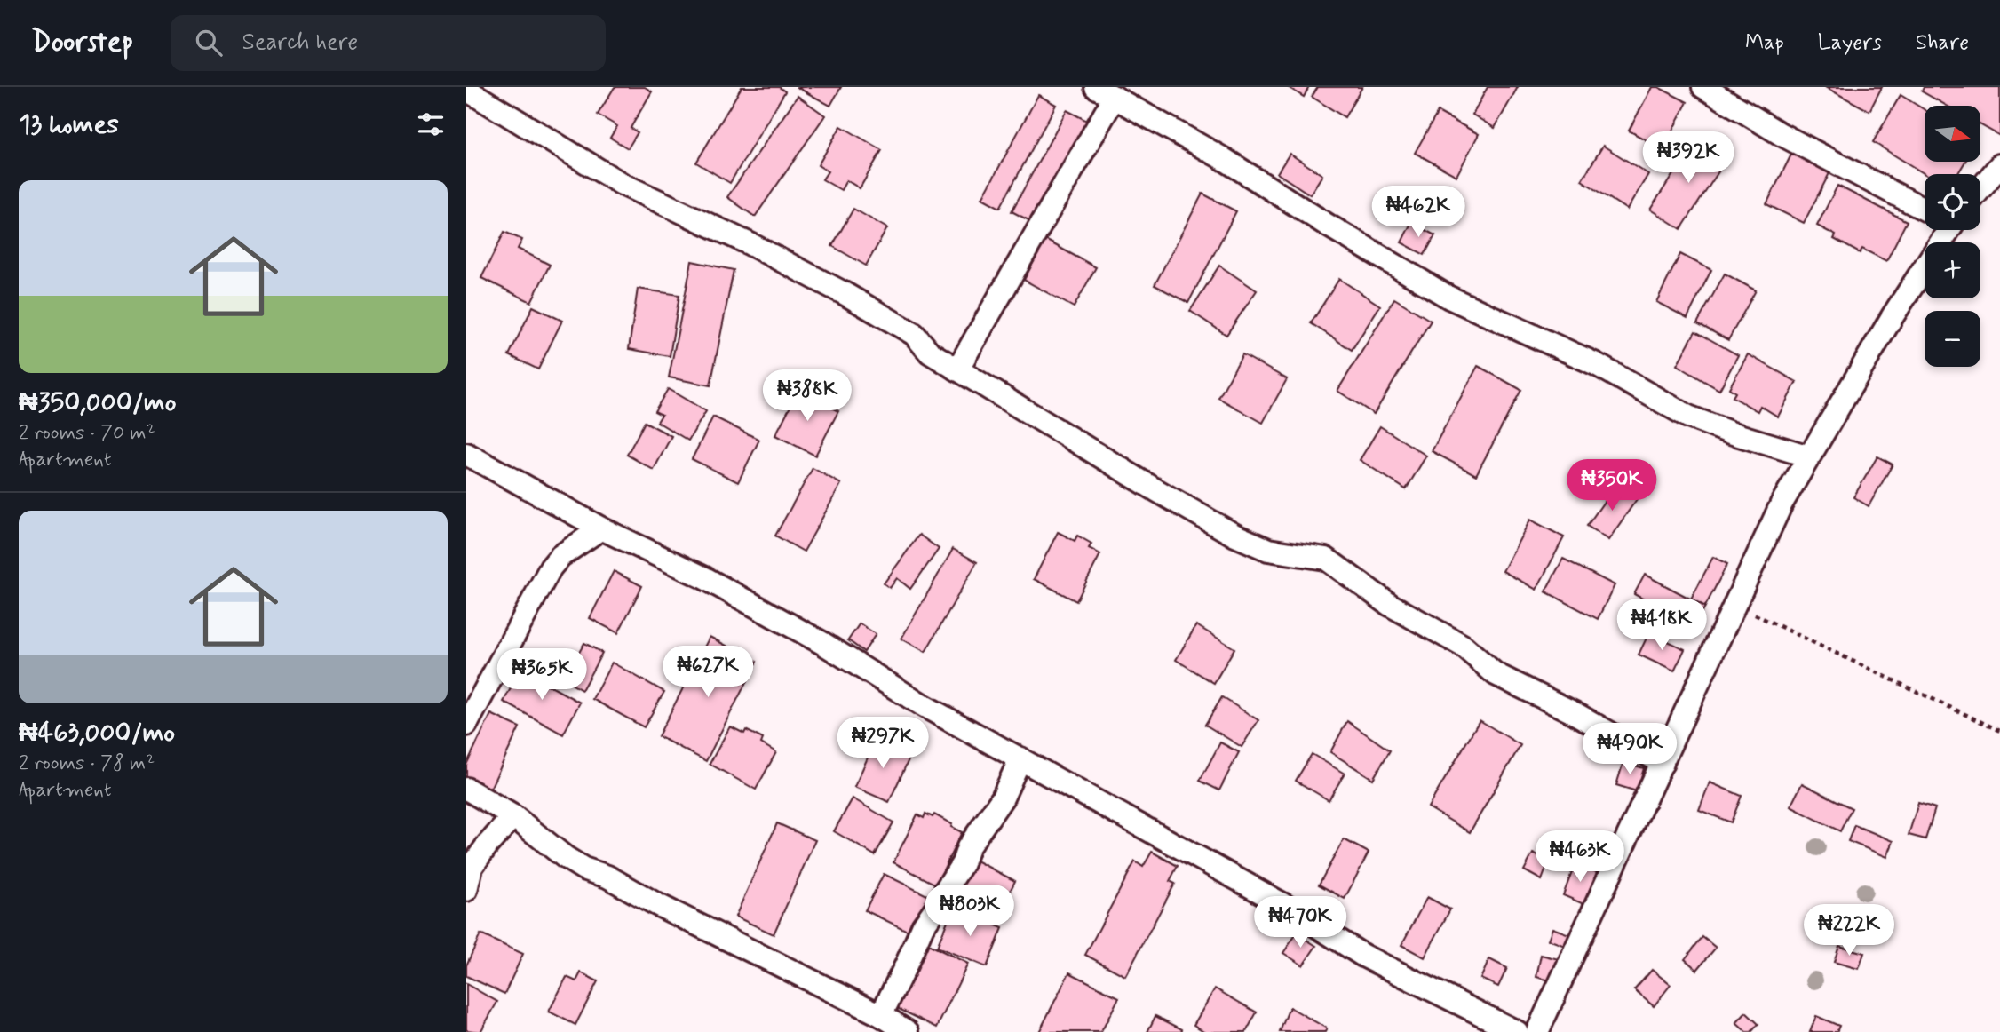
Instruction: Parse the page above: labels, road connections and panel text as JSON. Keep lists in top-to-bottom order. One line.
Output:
{"north":"right","page":{"header":"Doorstep","search":"Search here","nav":["Map","Layers","Share"],"heading":"13 homes","map_buttons":["+","−"],"price":["₦392K","₦462K","₦388K","₦350K","₦418K","₦627K","₦365K","₦297K","₦490K","₦463K","₦803K","₦470K","₦222K"],"list":[{"name":"₦350,000/mo","note":"2 rooms · 70 m² · Apartment"},{"name":"₦463,000/mo","note":"2 rooms · 78 m² · Apartment"}]}}
